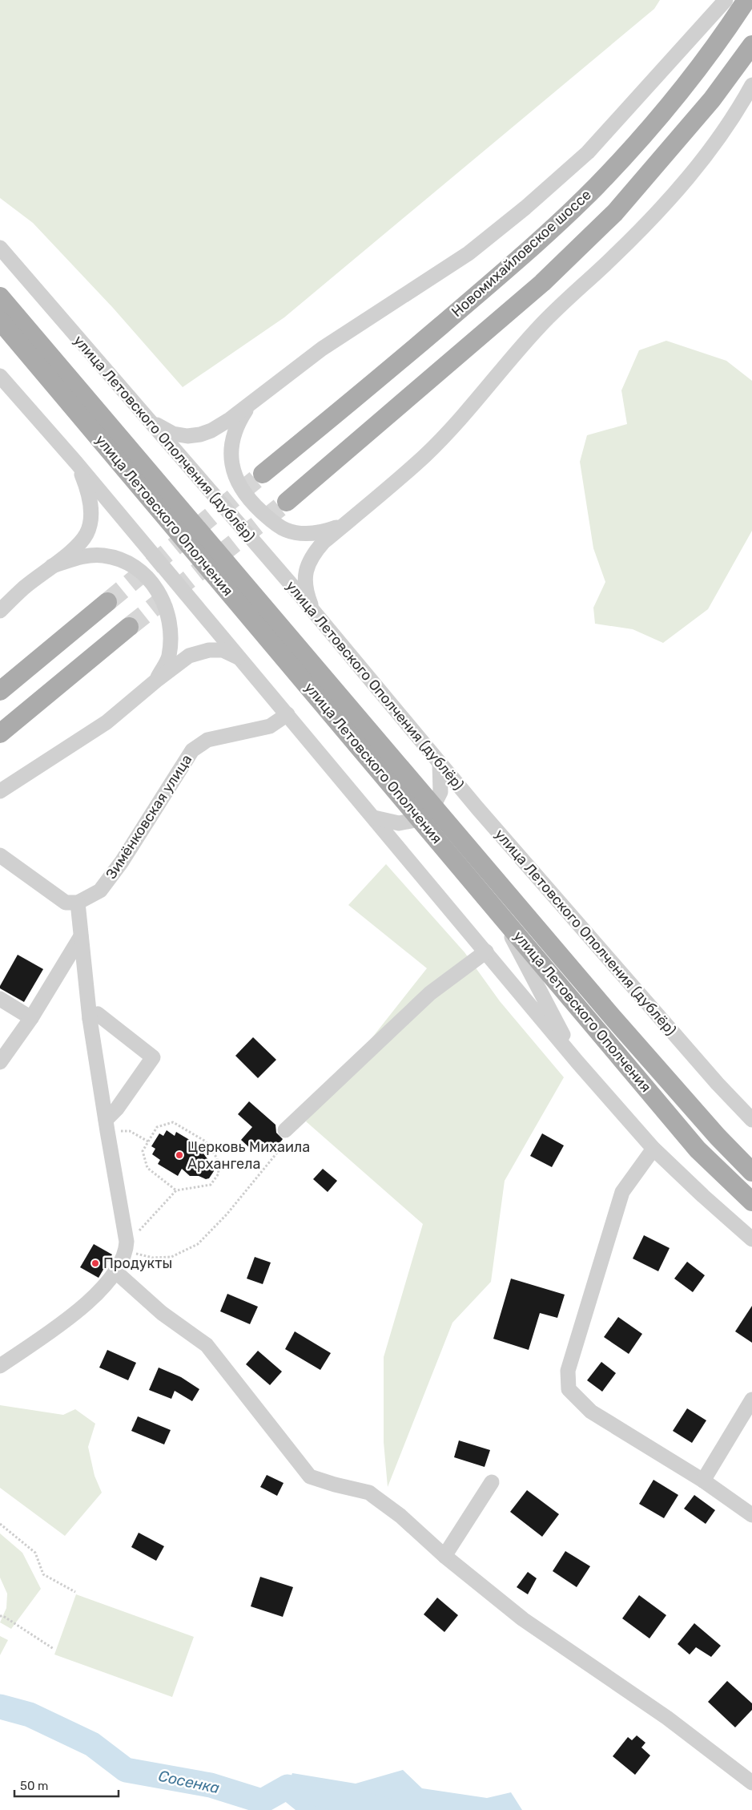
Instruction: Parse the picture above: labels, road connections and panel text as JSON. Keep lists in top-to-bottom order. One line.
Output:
{"streets":{"main road":["Новомихайловское шоссе","улица Летовского Ополчения"],"street":["улица Летовского Ополчения (дублёр)","Зимёнковская улица"]},"water":["Сосенка"],"places":["Церковь Михаила Архангела","Продукты"],"scale_bar":"50 m"}
